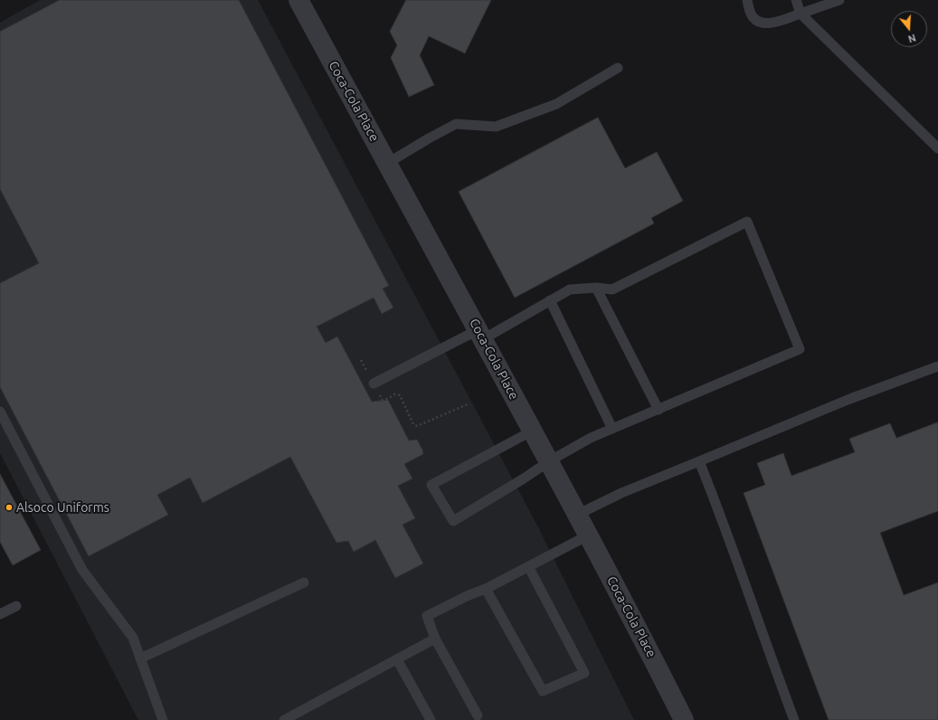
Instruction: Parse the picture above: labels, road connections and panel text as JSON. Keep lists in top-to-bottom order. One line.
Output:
{"streets":{"street":["Coca-Cola Place"]},"places":["Alsoco Uniforms"],"north":"bottom"}
